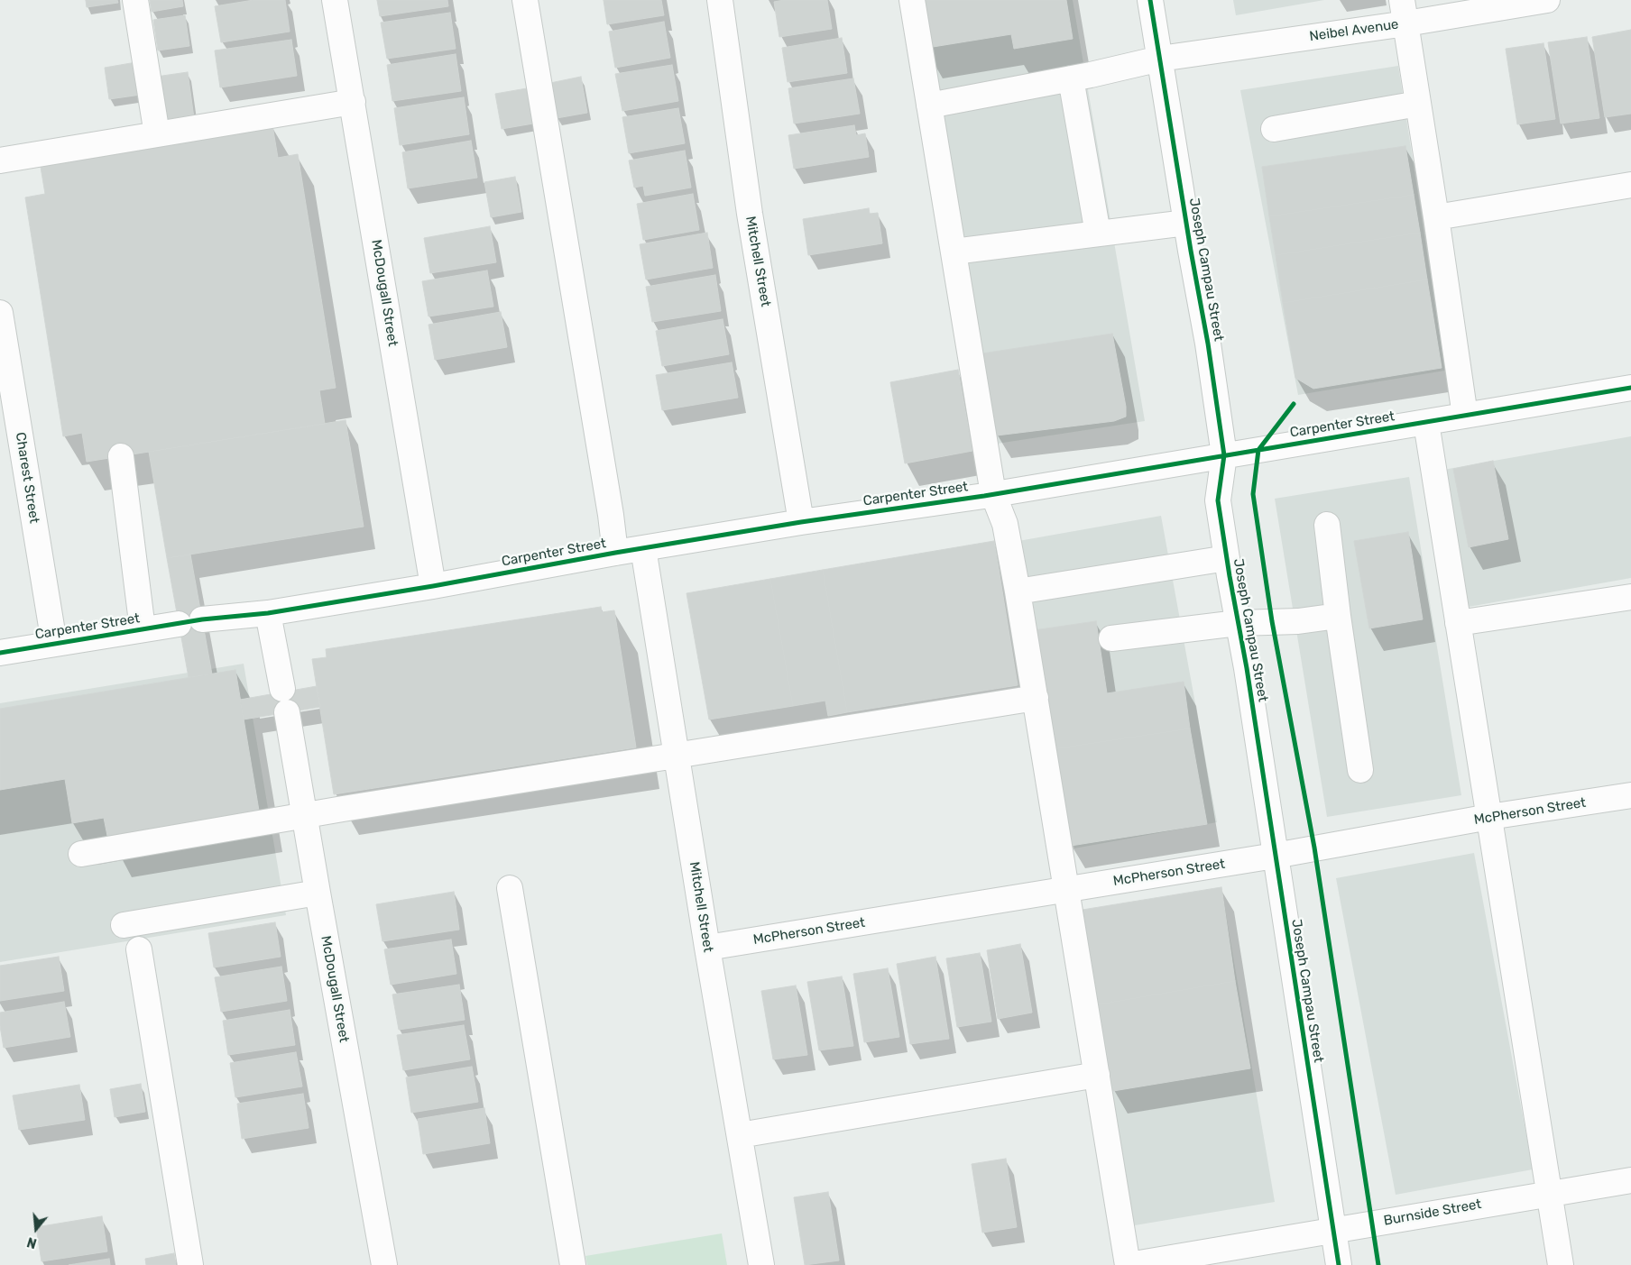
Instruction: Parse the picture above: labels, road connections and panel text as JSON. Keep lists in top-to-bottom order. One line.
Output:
{"streets":{"street":["Neibel Avenue","Mitchell Street","Joseph Campau Street","McDougall Street","Carpenter Street","Charest Street","McPherson Street","Burnside Street"]},"crossings":[["Neibel Avenue","Joseph Campau Street"],["Mitchell Street","Carpenter Street"],["Mitchell Street","McPherson Street"],["Joseph Campau Street","Carpenter Street"],["Joseph Campau Street","McPherson Street"],["Joseph Campau Street","Burnside Street"],["McDougall Street","Carpenter Street"],["Carpenter Street","Charest Street"]],"north":"bottom"}
